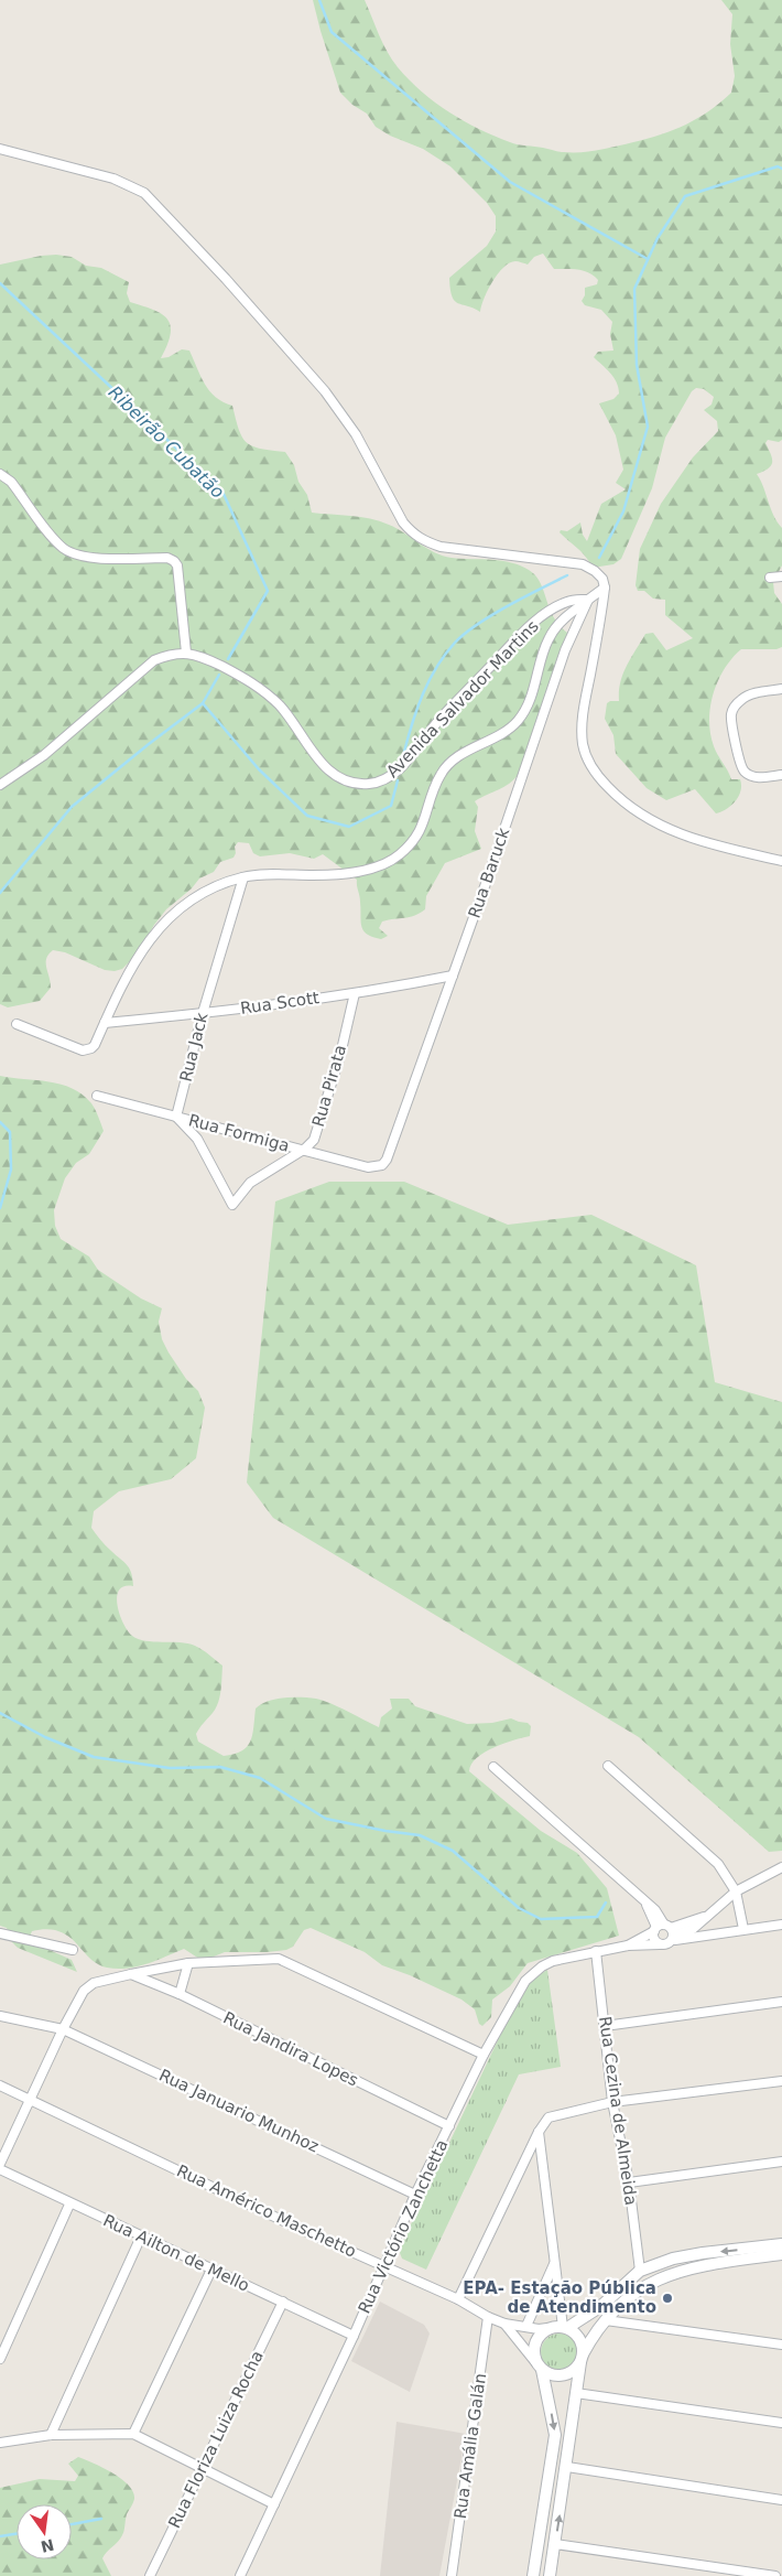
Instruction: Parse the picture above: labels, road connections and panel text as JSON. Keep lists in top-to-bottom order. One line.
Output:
{"streets":{"street":["Avenida Salvador Martins","Rua Baruck","Rua Scott","Rua Jack","Rua Pirata","Rua Formiga","Rua Jandira Lopes","Rua Januario Munhoz","Rua Cezina de Almeida","Rua Américo Maschetto","Rua Victório Zanchetta","Rua Ailton de Mello","Rua Floriza Luiza Rocha","Rua Amália Galán"]},"crossings":[["Avenida Salvador Martins","Rua Baruck"],["Rua Baruck","Rua Scott"],["Rua Baruck","Rua Formiga"],["Rua Scott","Rua Jack"],["Rua Scott","Rua Pirata"],["Rua Jack","Rua Pirata"],["Rua Jack","Rua Formiga"],["Rua Pirata","Rua Formiga"],["Rua Jandira Lopes","Rua Victório Zanchetta"],["Rua Januario Munhoz","Rua Victório Zanchetta"],["Rua Cezina de Almeida","Rua Victório Zanchetta"],["Rua Américo Maschetto","Rua Victório Zanchetta"],["Rua Américo Maschetto","Rua Amália Galán"],["Rua Victório Zanchetta","Rua Ailton de Mello"],["Rua Ailton de Mello","Rua Floriza Luiza Rocha"]],"water":["Ribeirão Cubatão"],"places":["EPA- Estação Pública de Atendimento"],"north":"bottom"}
